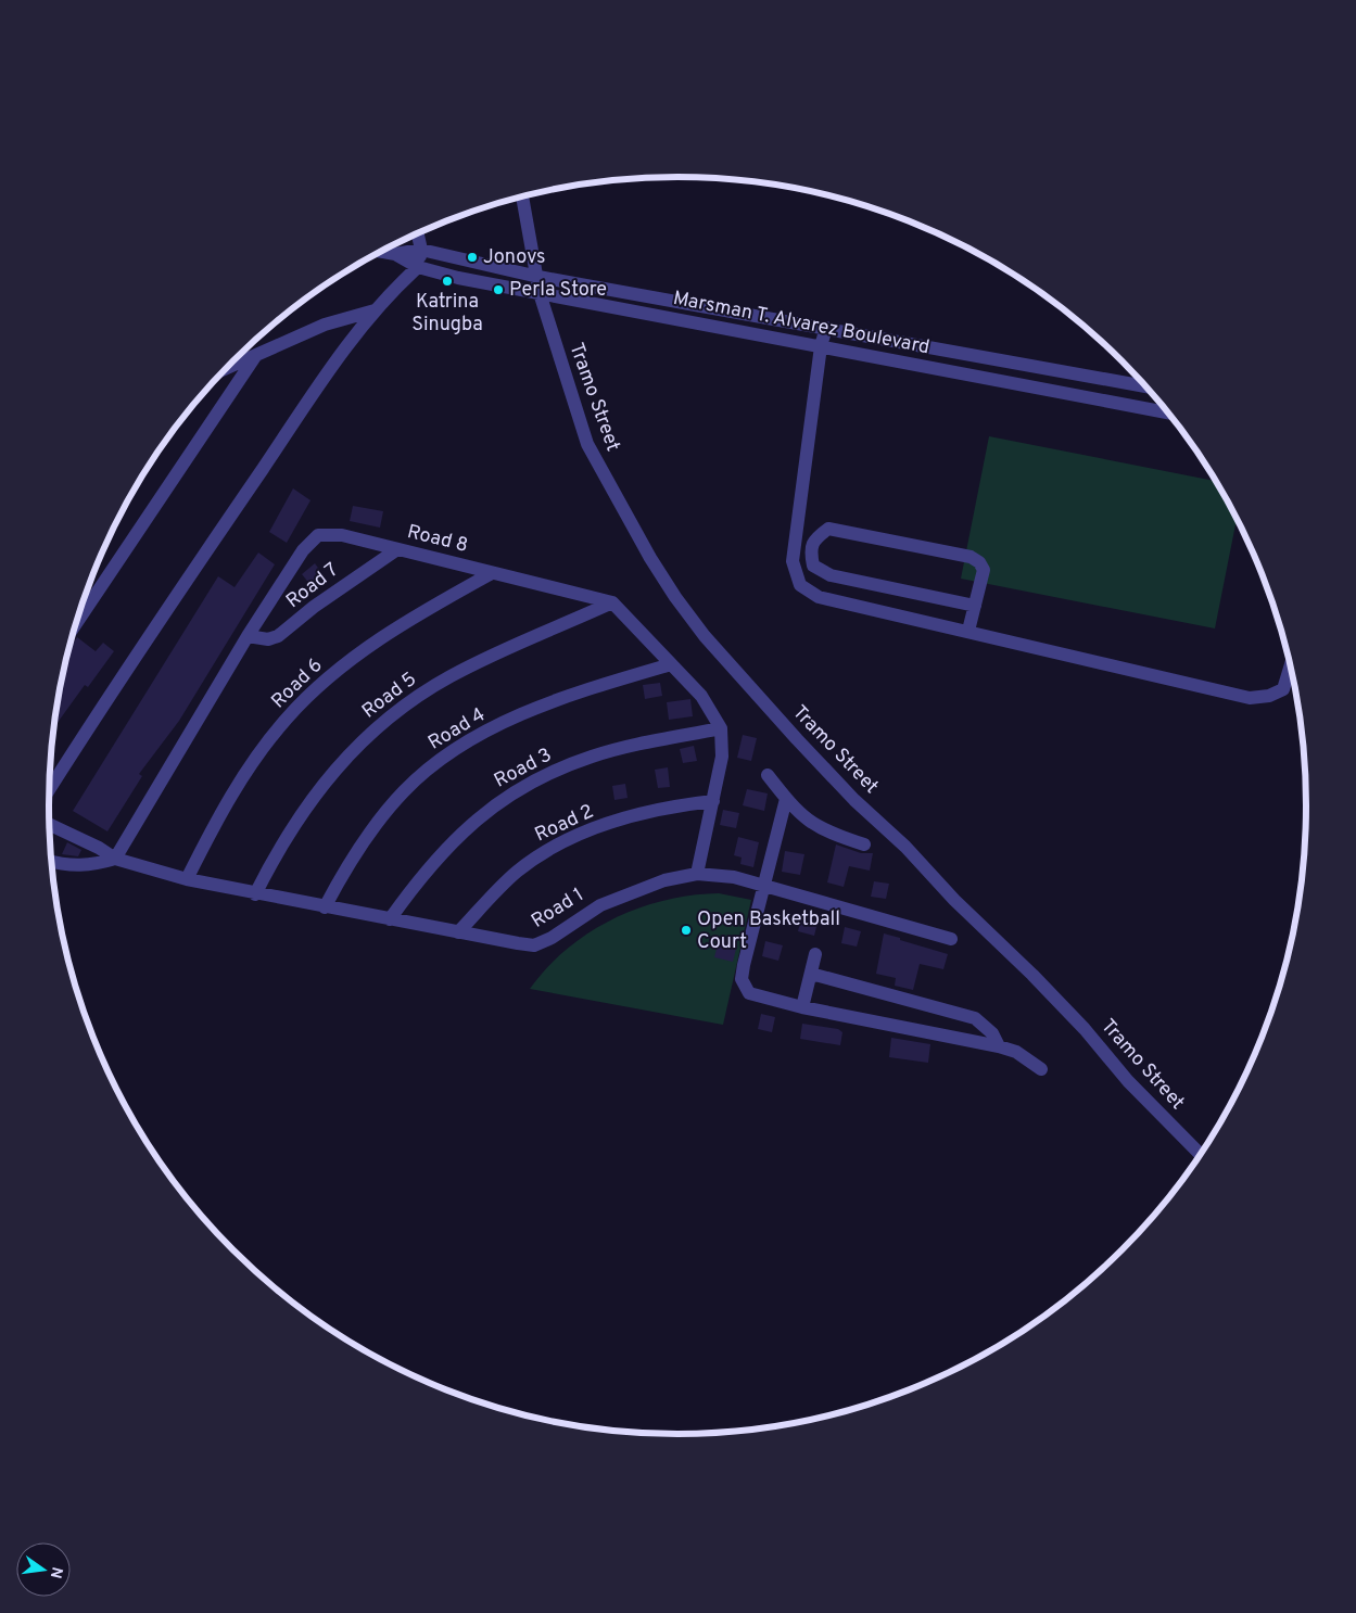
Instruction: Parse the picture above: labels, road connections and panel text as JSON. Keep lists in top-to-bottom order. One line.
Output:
{"streets":{"street":["Marsman T. Alvarez Boulevard","Tramo Street","Road 8","Road 7","Road 6","Road 5","Road 4","Road 3","Road 2","Road 1"]},"crossings":[["Marsman T. Alvarez Boulevard","Tramo Street"],["Road 8","Road 7"],["Road 8","Road 6"],["Road 8","Road 5"],["Road 8","Road 1"],["Road 6","Road 1"],["Road 5","Road 1"],["Road 4","Road 1"],["Road 3","Road 1"],["Road 2","Road 1"]],"places":["Jonovs","Katrina Sinugba","Perla Store","Open Basketball Court"],"north":"right"}
